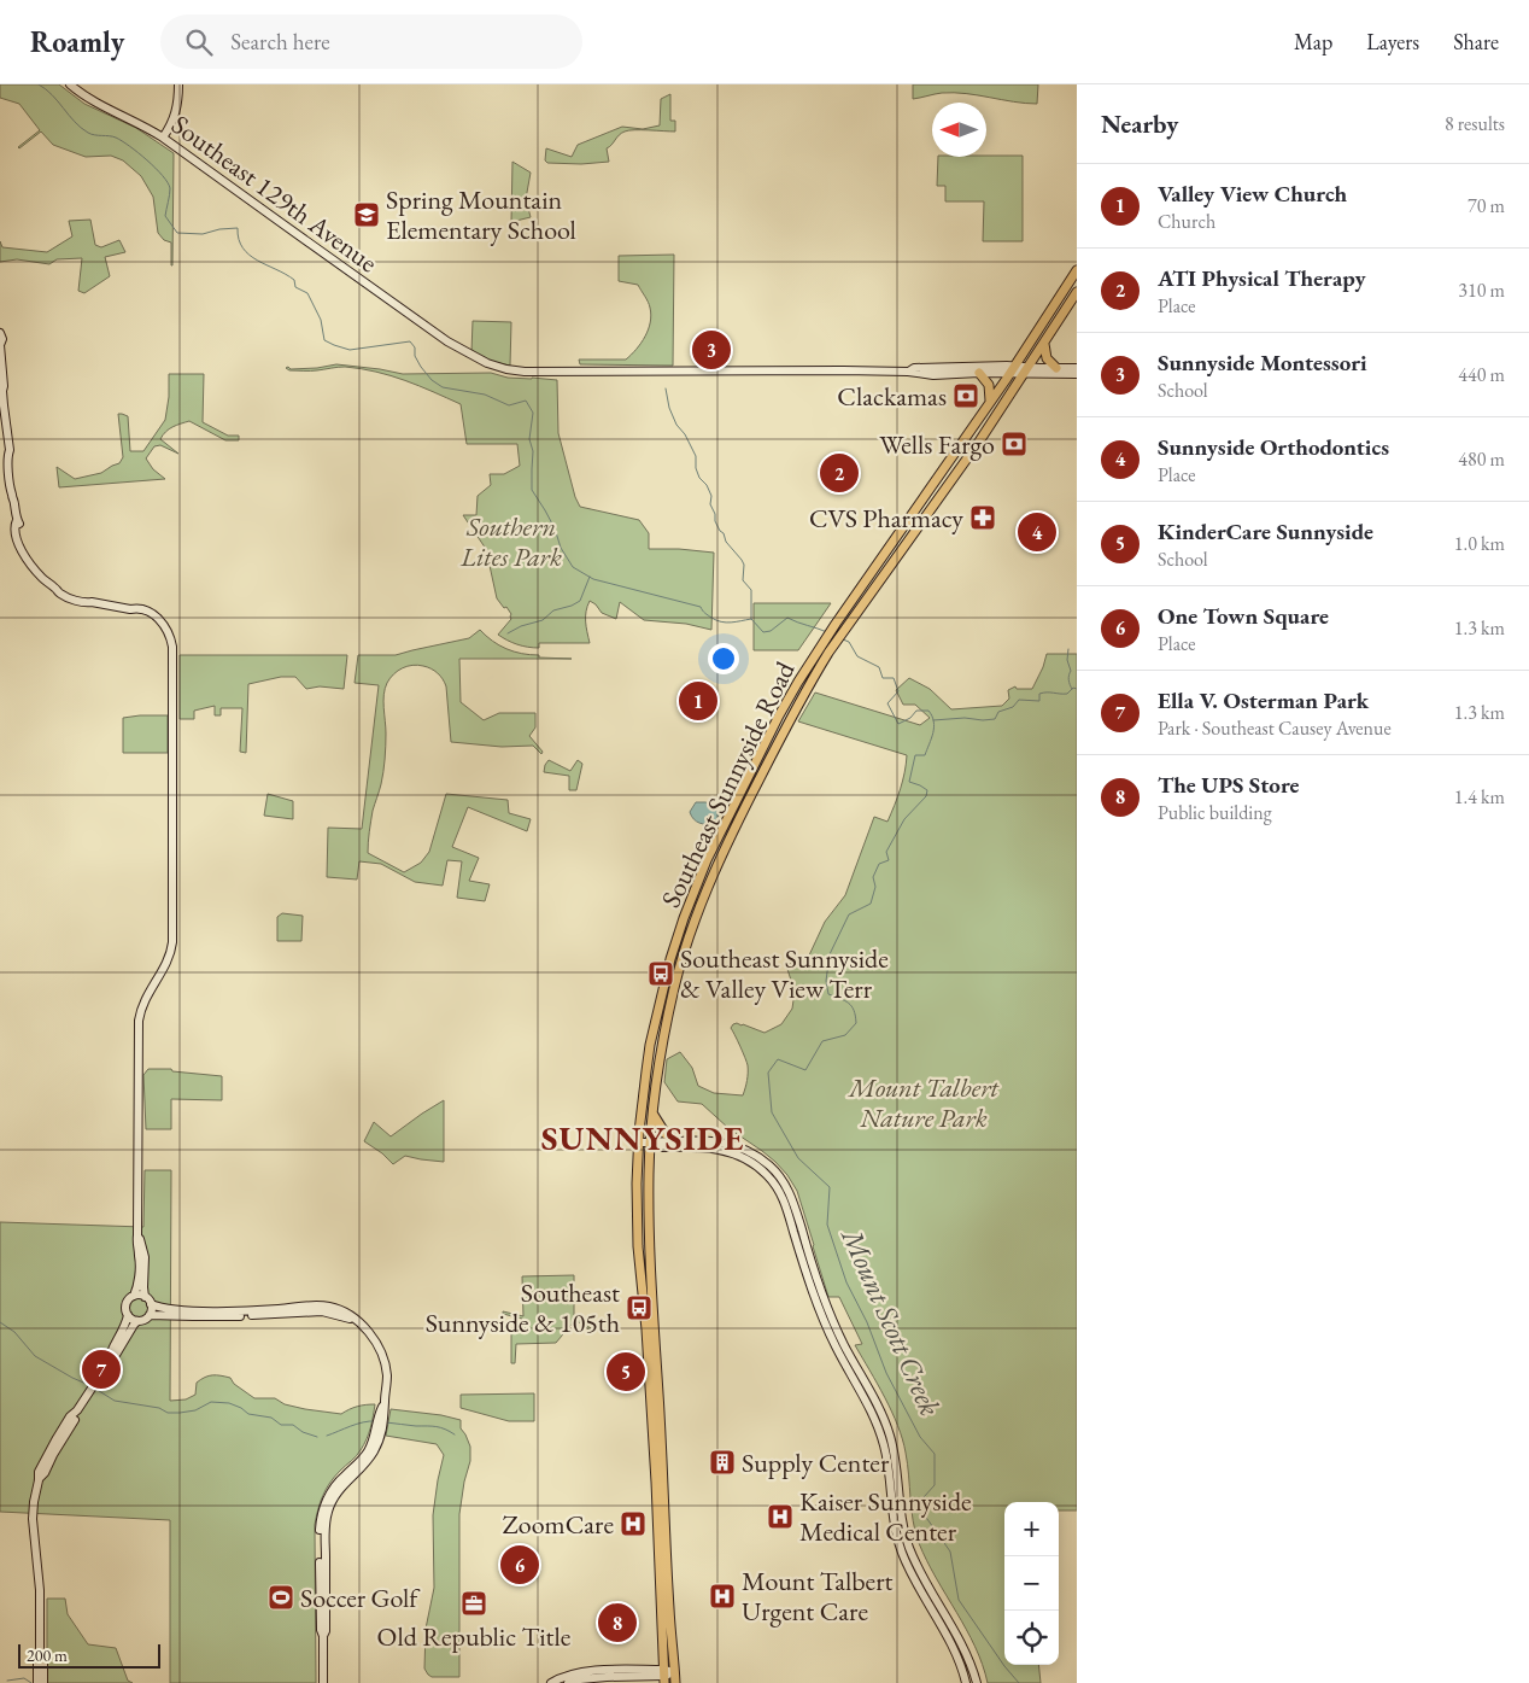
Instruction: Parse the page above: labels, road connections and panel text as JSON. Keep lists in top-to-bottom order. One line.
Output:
{"streets":{"main road":["Southeast 129th Avenue","Southeast Sunnyside Road"]},"districts":["SUNNYSIDE"],"water":["Mount Scott Creek"],"parks":["Southern Lites Park","Mount Talbert Nature Park"],"places":{"school or university":["Spring Mountain Elementary School"],"bank":["Clackamas","Wells Fargo"],"pharmacy":["CVS Pharmacy"],"bus stop":["Southeast Sunnyside & Valley View Terr","Southeast Sunnyside & 105th"],"building":["Supply Center"],"hospital":["Kaiser Sunnyside Medical Center","ZoomCare","Mount Talbert Urgent Care"],"sports":["Soccer Golf"],"office":["Old Republic Title"]},"scale_bar":"200 m","north":"left","page":{"header":"Roamly","search":"Search here","nav":["Map","Layers","Share"],"heading":["Nearby","8 results"],"list":[{"mark":"1","name":"Valley View Church","note":"Church","value":"70 m"},{"mark":"2","name":"ATI Physical Therapy","note":"Place","value":"310 m"},{"mark":"3","name":"Sunnyside Montessori","note":"School","value":"440 m"},{"mark":"4","name":"Sunnyside Orthodontics","note":"Place","value":"480 m"},{"mark":"5","name":"KinderCare Sunnyside","note":"School","value":"1.0 km"},{"mark":"6","name":"One Town Square","note":"Place","value":"1.3 km"},{"mark":"7","name":"Ella V. Osterman Park","note":"Park · Southeast Causey Avenue","value":"1.3 km"},{"mark":"8","name":"The UPS Store","note":"Public building","value":"1.4 km"}],"pins":["3","2","4","1","7","5","6","8"],"map_buttons":["+","−"],"scale":"200 m"}}
